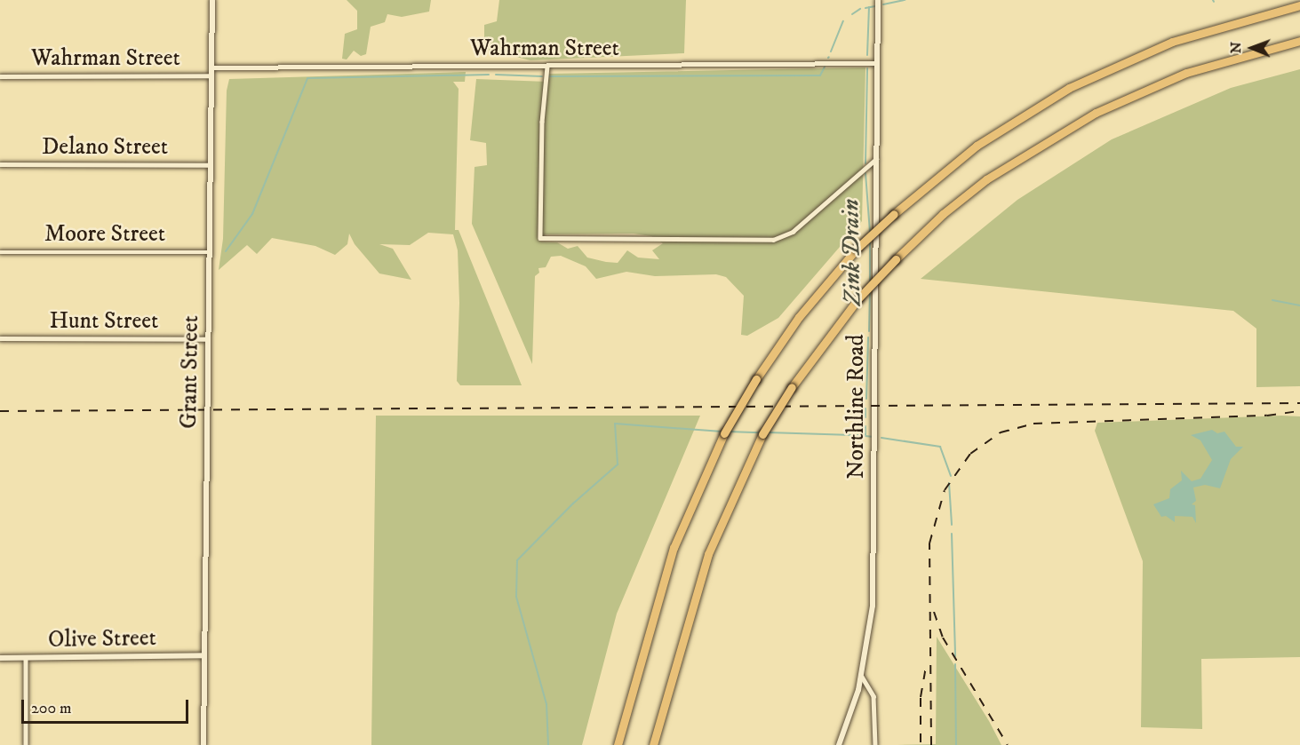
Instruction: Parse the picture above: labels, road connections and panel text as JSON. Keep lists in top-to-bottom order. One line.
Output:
{"streets":{"street":["Wahrman Street","Delano Street","Moore Street","Hunt Street","Grant Street","Northline Road","Olive Street"]},"crossings":[["Wahrman Street","Grant Street"],["Wahrman Street","Northline Road"],["Delano Street","Grant Street"],["Moore Street","Grant Street"],["Hunt Street","Grant Street"],["Grant Street","Olive Street"]],"water":["Zink Drain"],"scale_bar":"200 m","north":"left"}
